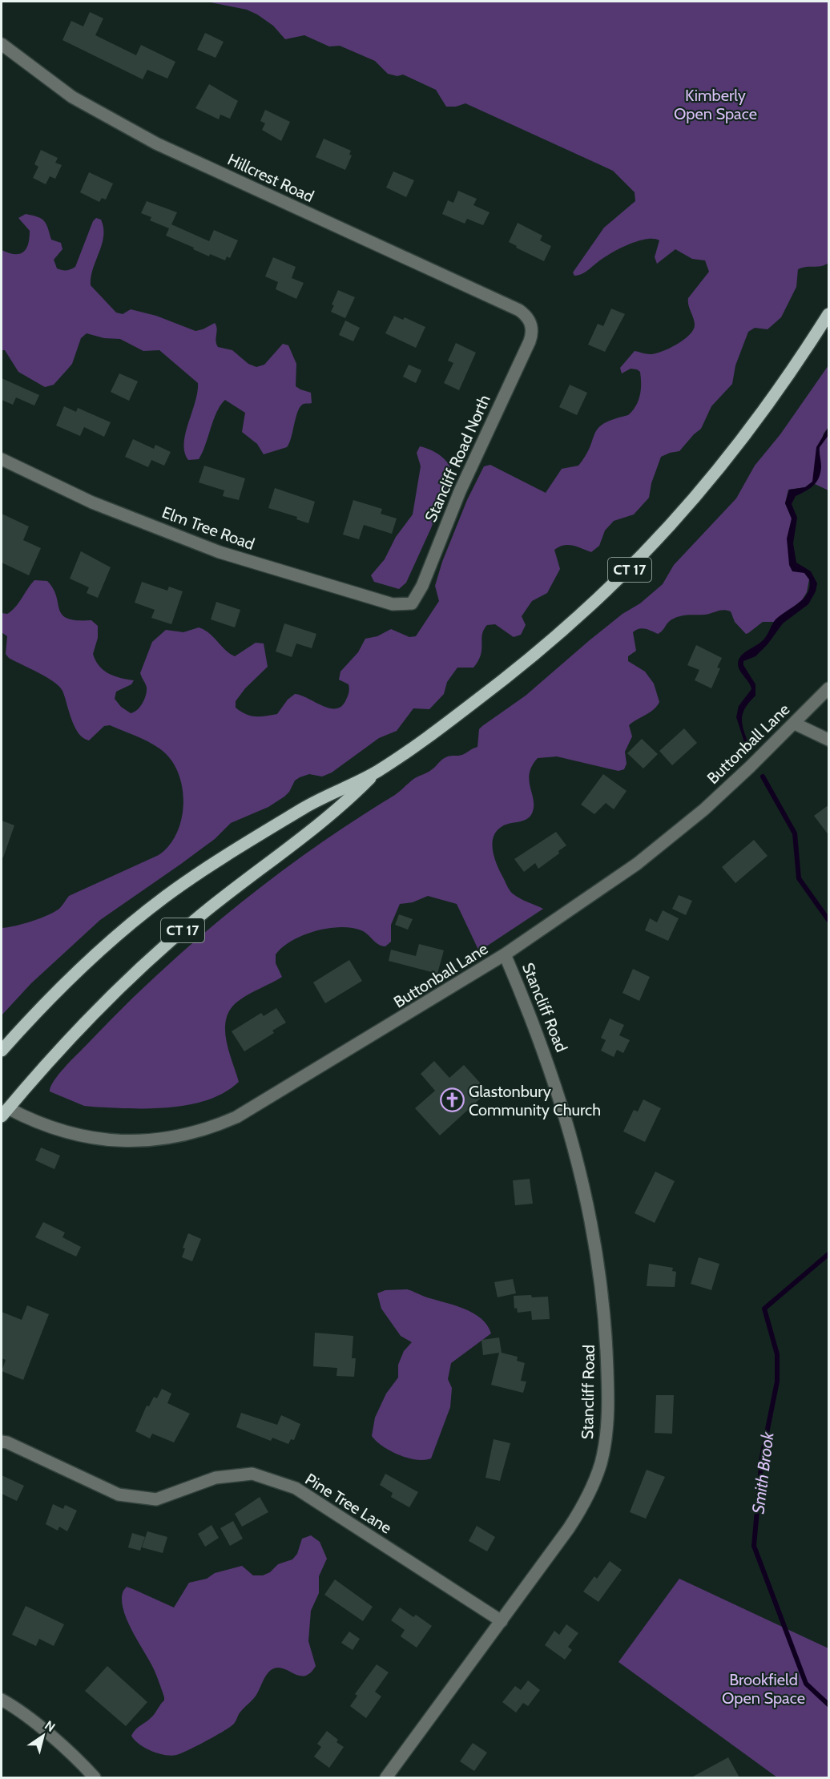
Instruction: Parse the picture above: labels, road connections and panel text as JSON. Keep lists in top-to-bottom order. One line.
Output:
{"streets":{"main road":["CT 17"],"street":["Hillcrest Road","Stancliff Road North","Elm Tree Road","Buttonball Lane","Stancliff Road","Pine Tree Lane"]},"crossings":[["Hillcrest Road","Stancliff Road North"],["Stancliff Road North","Elm Tree Road"],["CT 17","Buttonball Lane"],["Buttonball Lane","Stancliff Road"],["Stancliff Road","Pine Tree Lane"]],"water":["Smith Brook"],"parks":["Kimberly Open Space","Brookfield Open Space"],"places":{"church":["Glastonbury Community Church"]},"north":"top right"}
